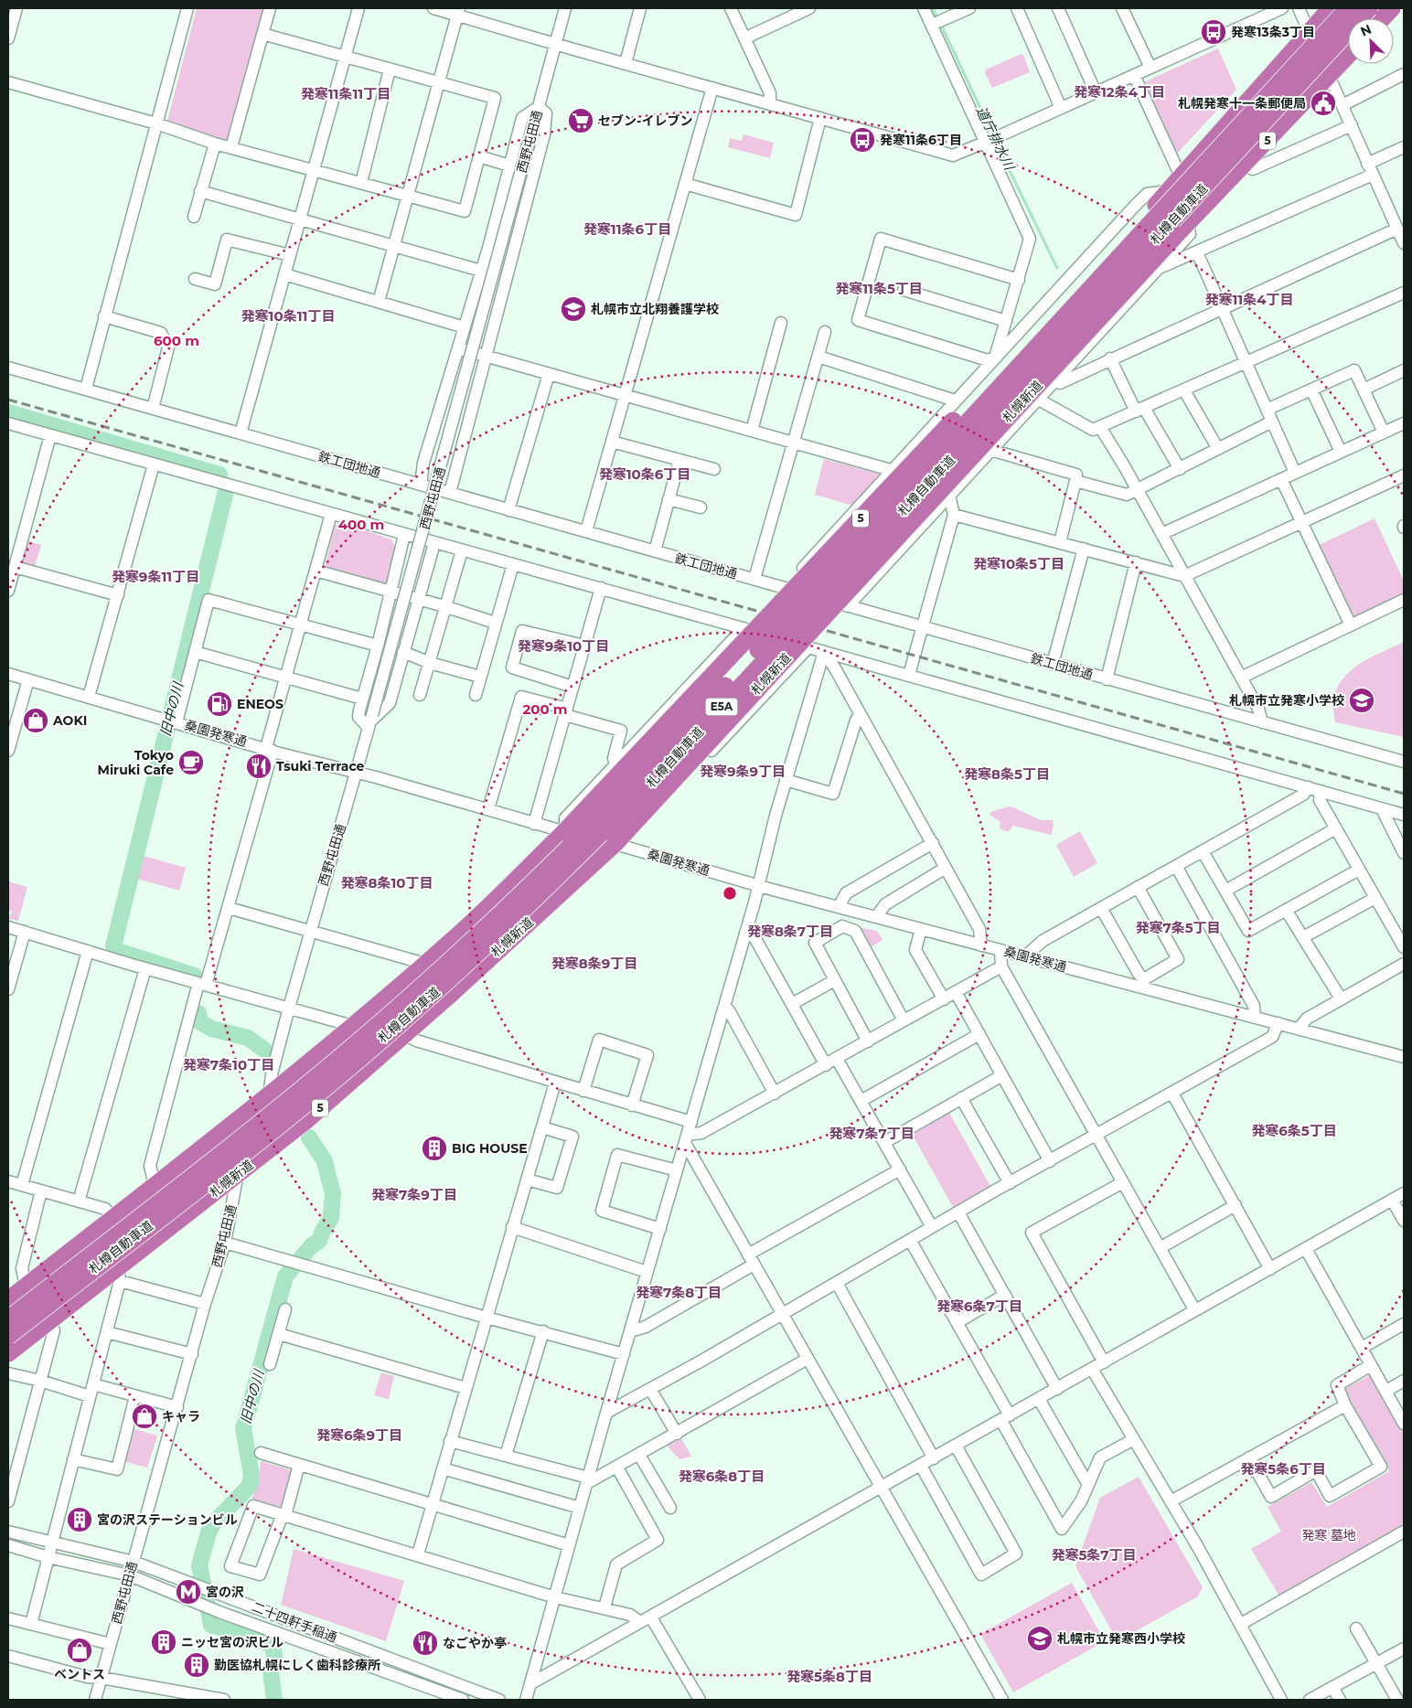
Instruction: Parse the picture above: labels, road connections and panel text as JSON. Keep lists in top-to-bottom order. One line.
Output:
{"streets":{"highway":["5","札樽自動車道","札幌新道","E5A"],"street":["西野屯田通","鉄工団地通","桑園発寒通","二十四軒手稲通"]},"crossings":[["5","西野屯田通"],["5","桑園発寒通"],["西野屯田通","札幌新道"],["西野屯田通","桑園発寒通"],["西野屯田通","二十四軒手稲通"],["札幌新道","桑園発寒通"]],"districts":["発寒12条4丁目","発寒11条11丁目","発寒11条6丁目","発寒11条5丁目","発寒11条4丁目","発寒10条11丁目","発寒10条6丁目","発寒10条5丁目","発寒9条11丁目","発寒9条10丁目","発寒9条9丁目","発寒8条5丁目","発寒8条10丁目","発寒7条5丁目","発寒8条7丁目","発寒8条9丁目","発寒7条10丁目","発寒6条5丁目","発寒7条7丁目","発寒7条9丁目","発寒7条8丁目","発寒6条7丁目","発寒6条9丁目","発寒5条6丁目","発寒6条8丁目","発寒5条7丁目","発寒5条8丁目"],"water":["道庁排水川","旧中の川"],"parks":["発寒 墓地"],"places":{"bus stop":["発寒13条3丁目","発寒11条6丁目"],"public building":["札幌発寒十一条郵便局"],"supermarket":["セブン-イレブン"],"school or university":["札幌市立北翔養護学校","札幌市立発寒小学校","札幌市立発寒西小学校"],"fuel station":["ENEOS"],"shop":["AOKI","キャラ","ベントス"],"cafe":["Tokyo Miruki Cafe"],"restaurant":["Tsuki Terrace","なごやか亭"],"building":["BIG HOUSE","宮の沢ステーションビル","ニッセ宮の沢ビル","勤医協札幌にしく歯科診療所"],"metro station":["宮の沢"]},"north":"top left","rings":["600 m","400 m","200 m"]}
